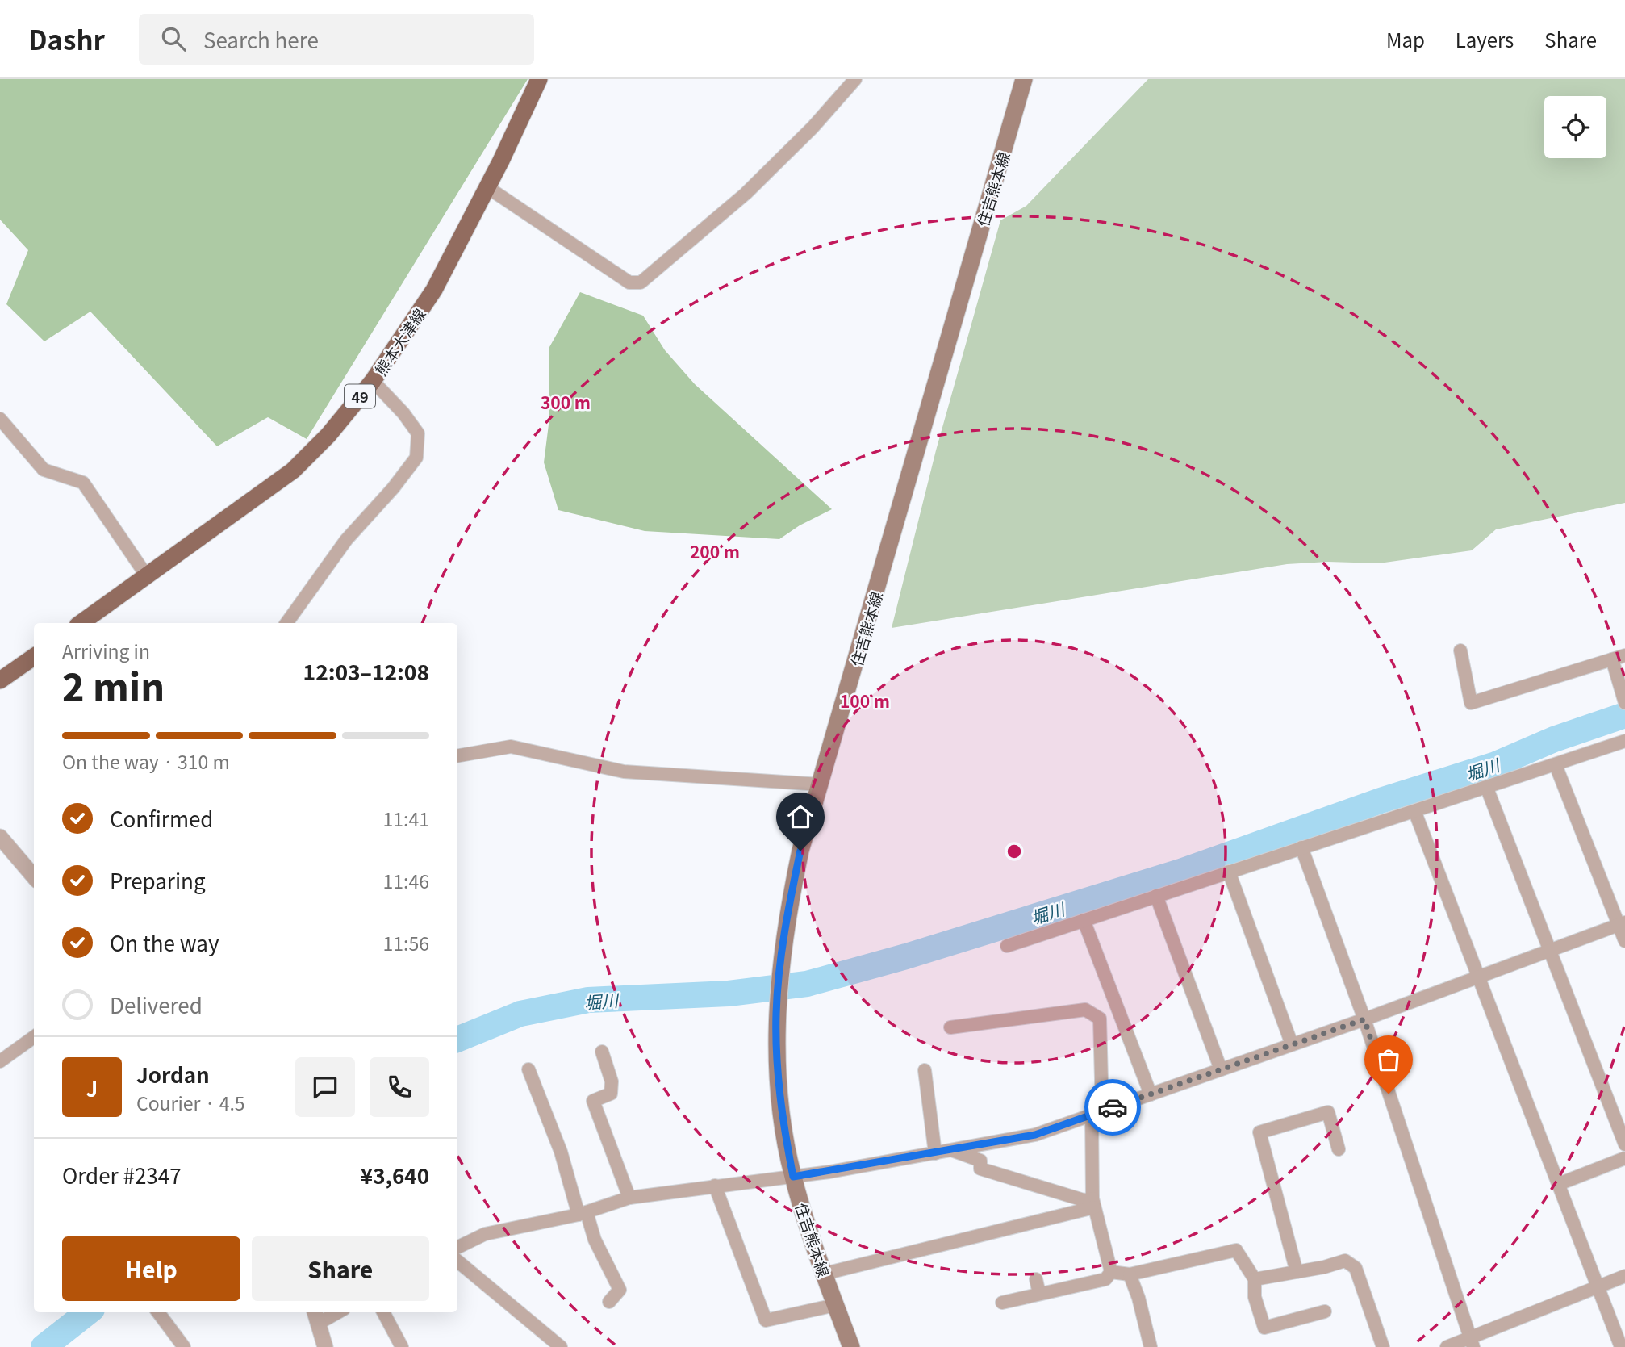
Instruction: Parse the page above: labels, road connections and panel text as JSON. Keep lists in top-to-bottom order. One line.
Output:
{"streets":{"main road":["住吉熊本線","熊本大津線","49"]},"water":["堀川"],"page":{"header":"Dashr","search":"Search here","nav":["Map","Layers","Share"],"heading":["2 min","Arriving in","12:03–12:08"],"panel":["Jordan","Courier · 4.5","Order #2347","¥3,640"],"bar":"On the way · 310 m","list":[["Confirmed","11:41"],["Preparing","11:46"],["On the way","11:56"],"Delivered"],"round":"J","buttons":["Help","Share"]},"rings":["300 m","200 m","100 m"]}
